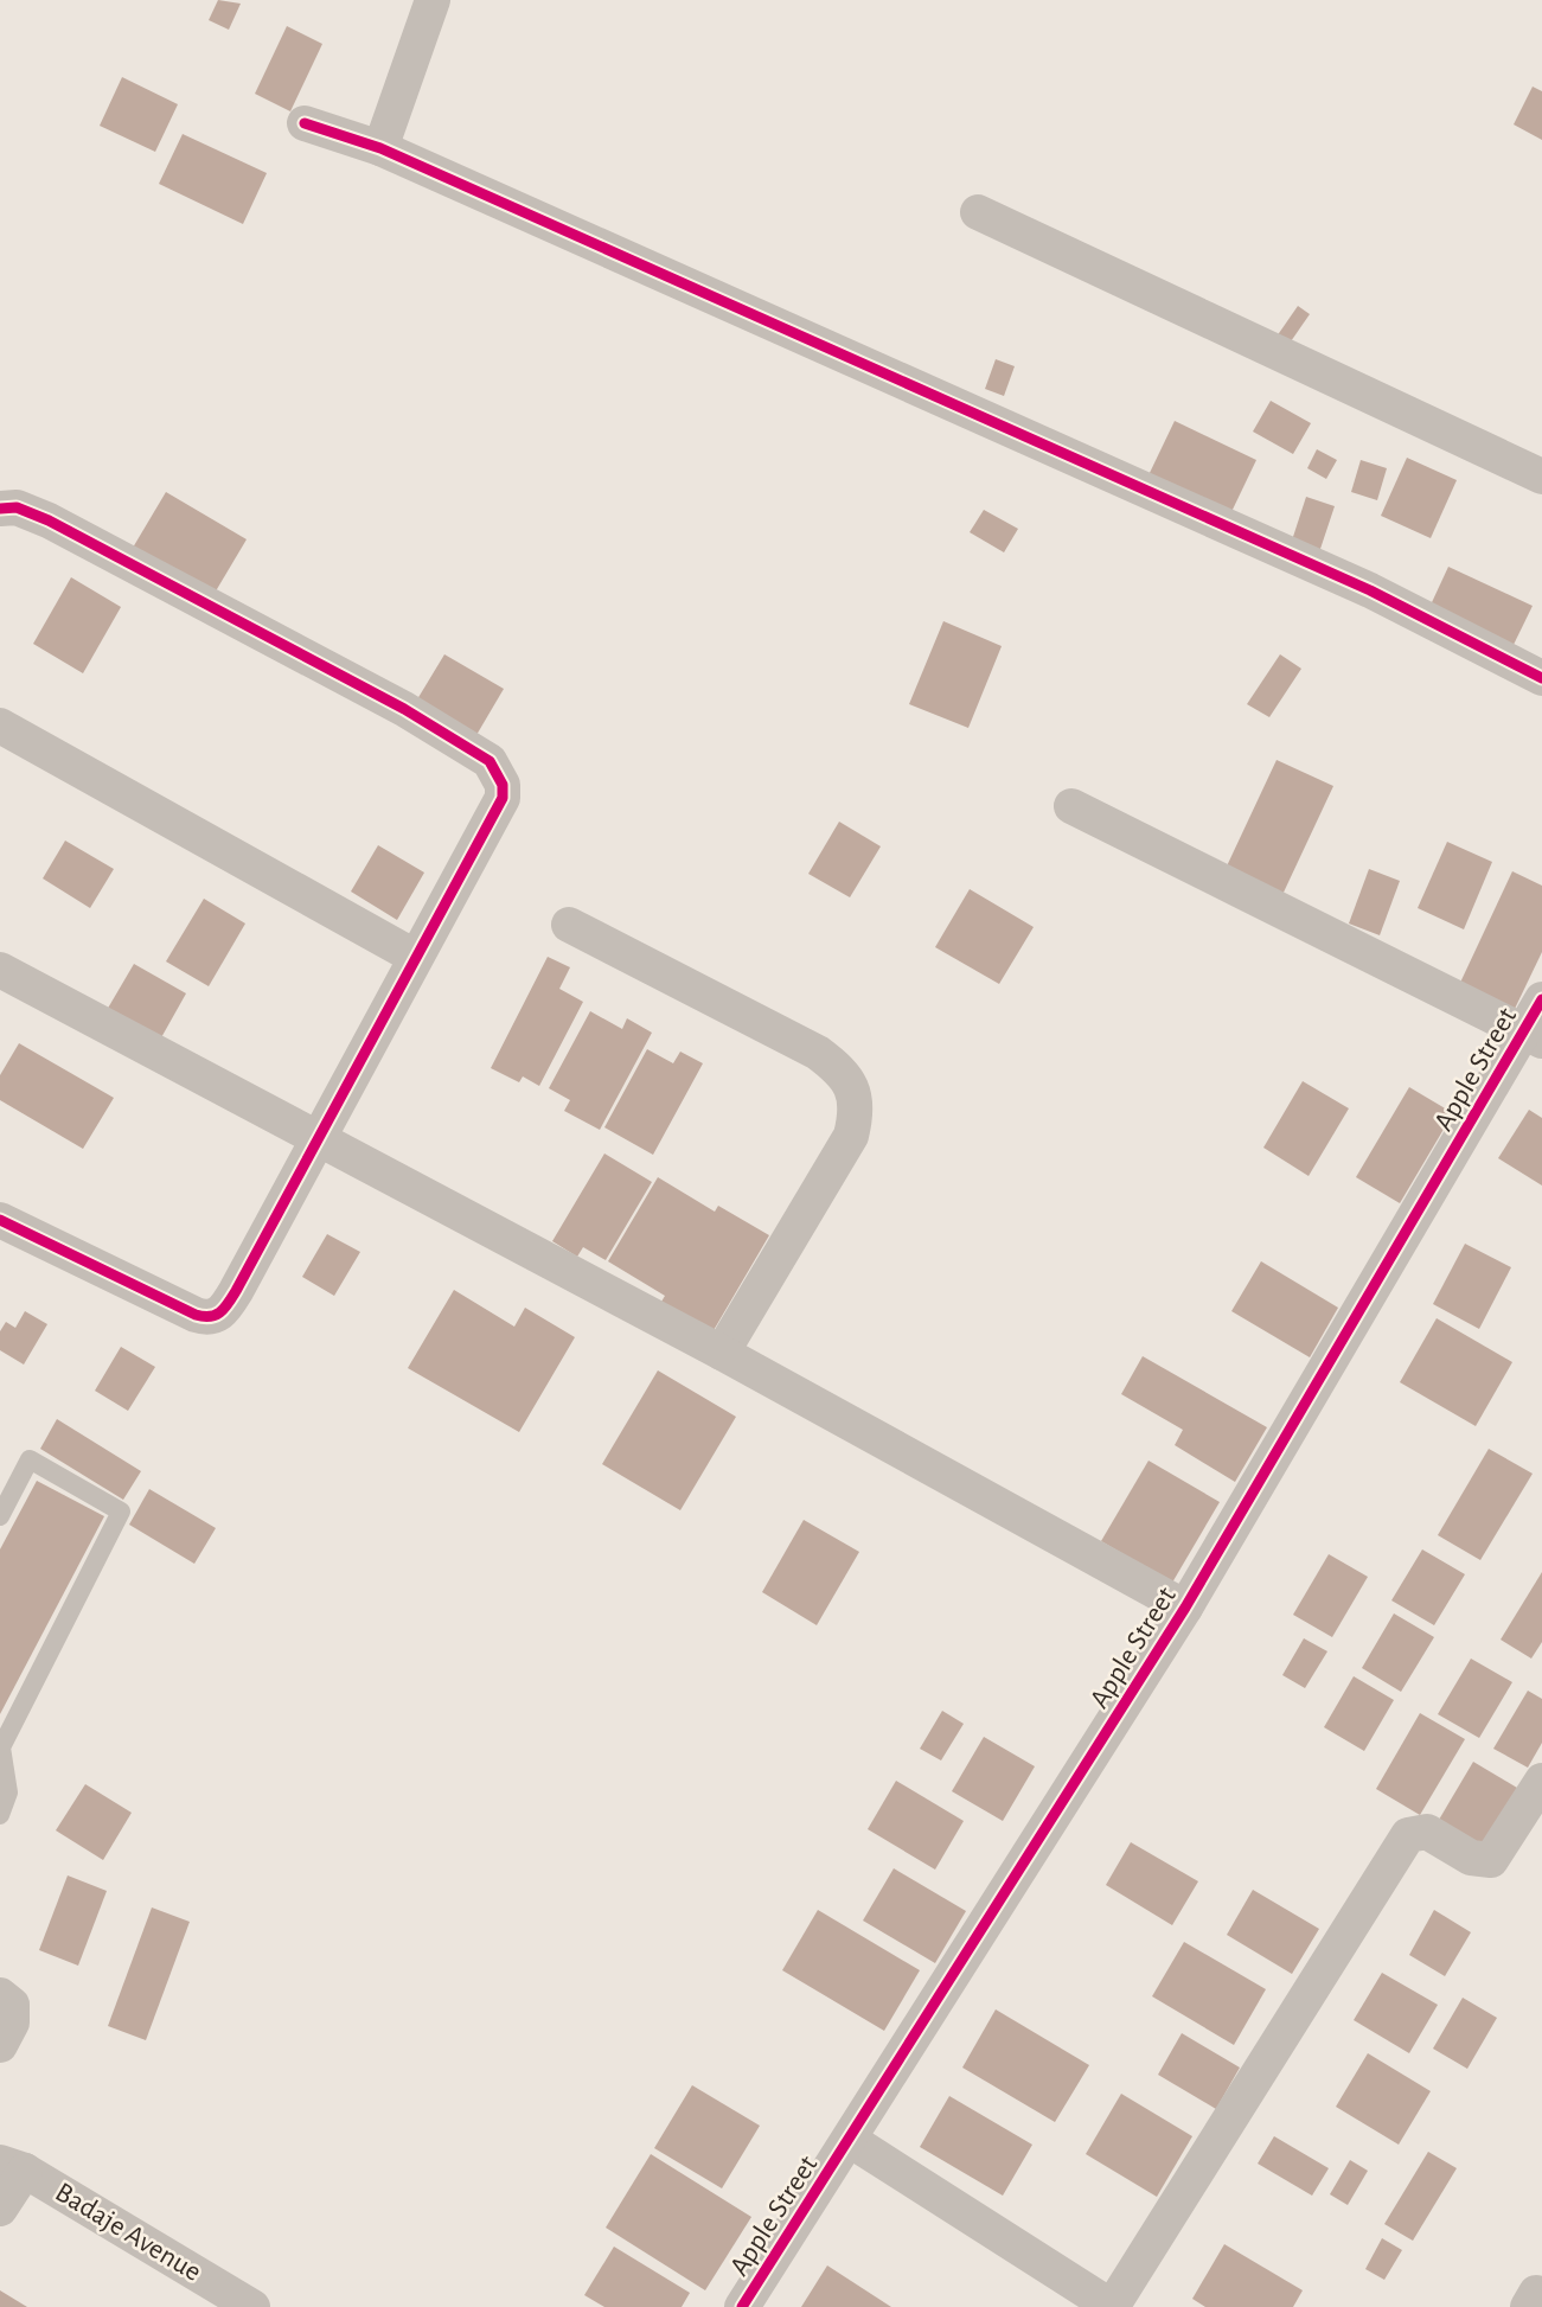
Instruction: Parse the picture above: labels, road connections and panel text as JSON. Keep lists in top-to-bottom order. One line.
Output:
{"streets":{"street":["Apple Street","Badaje Avenue"]}}
